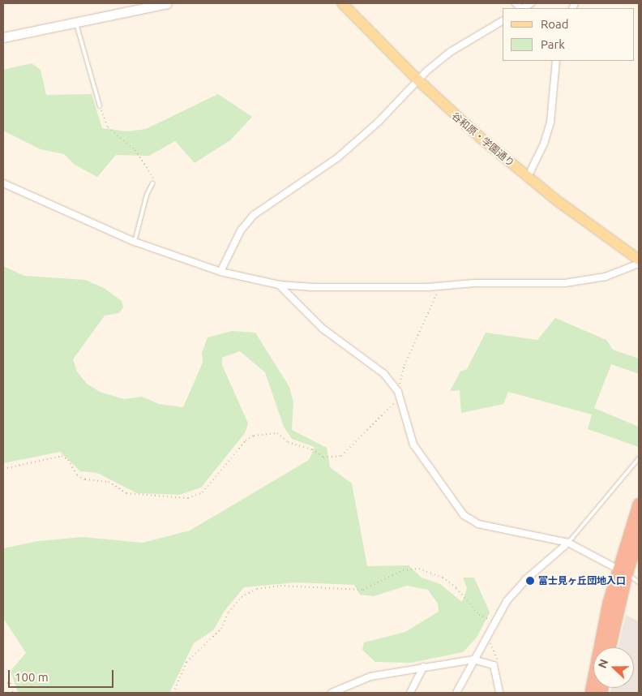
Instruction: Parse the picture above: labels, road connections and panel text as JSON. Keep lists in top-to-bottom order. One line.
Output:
{"streets":{"main road":["谷和原・学園通り"]},"places":["富士見ヶ丘団地入口"],"legend":["Road","Park"],"scale_bar":"100 m","north":"left"}
